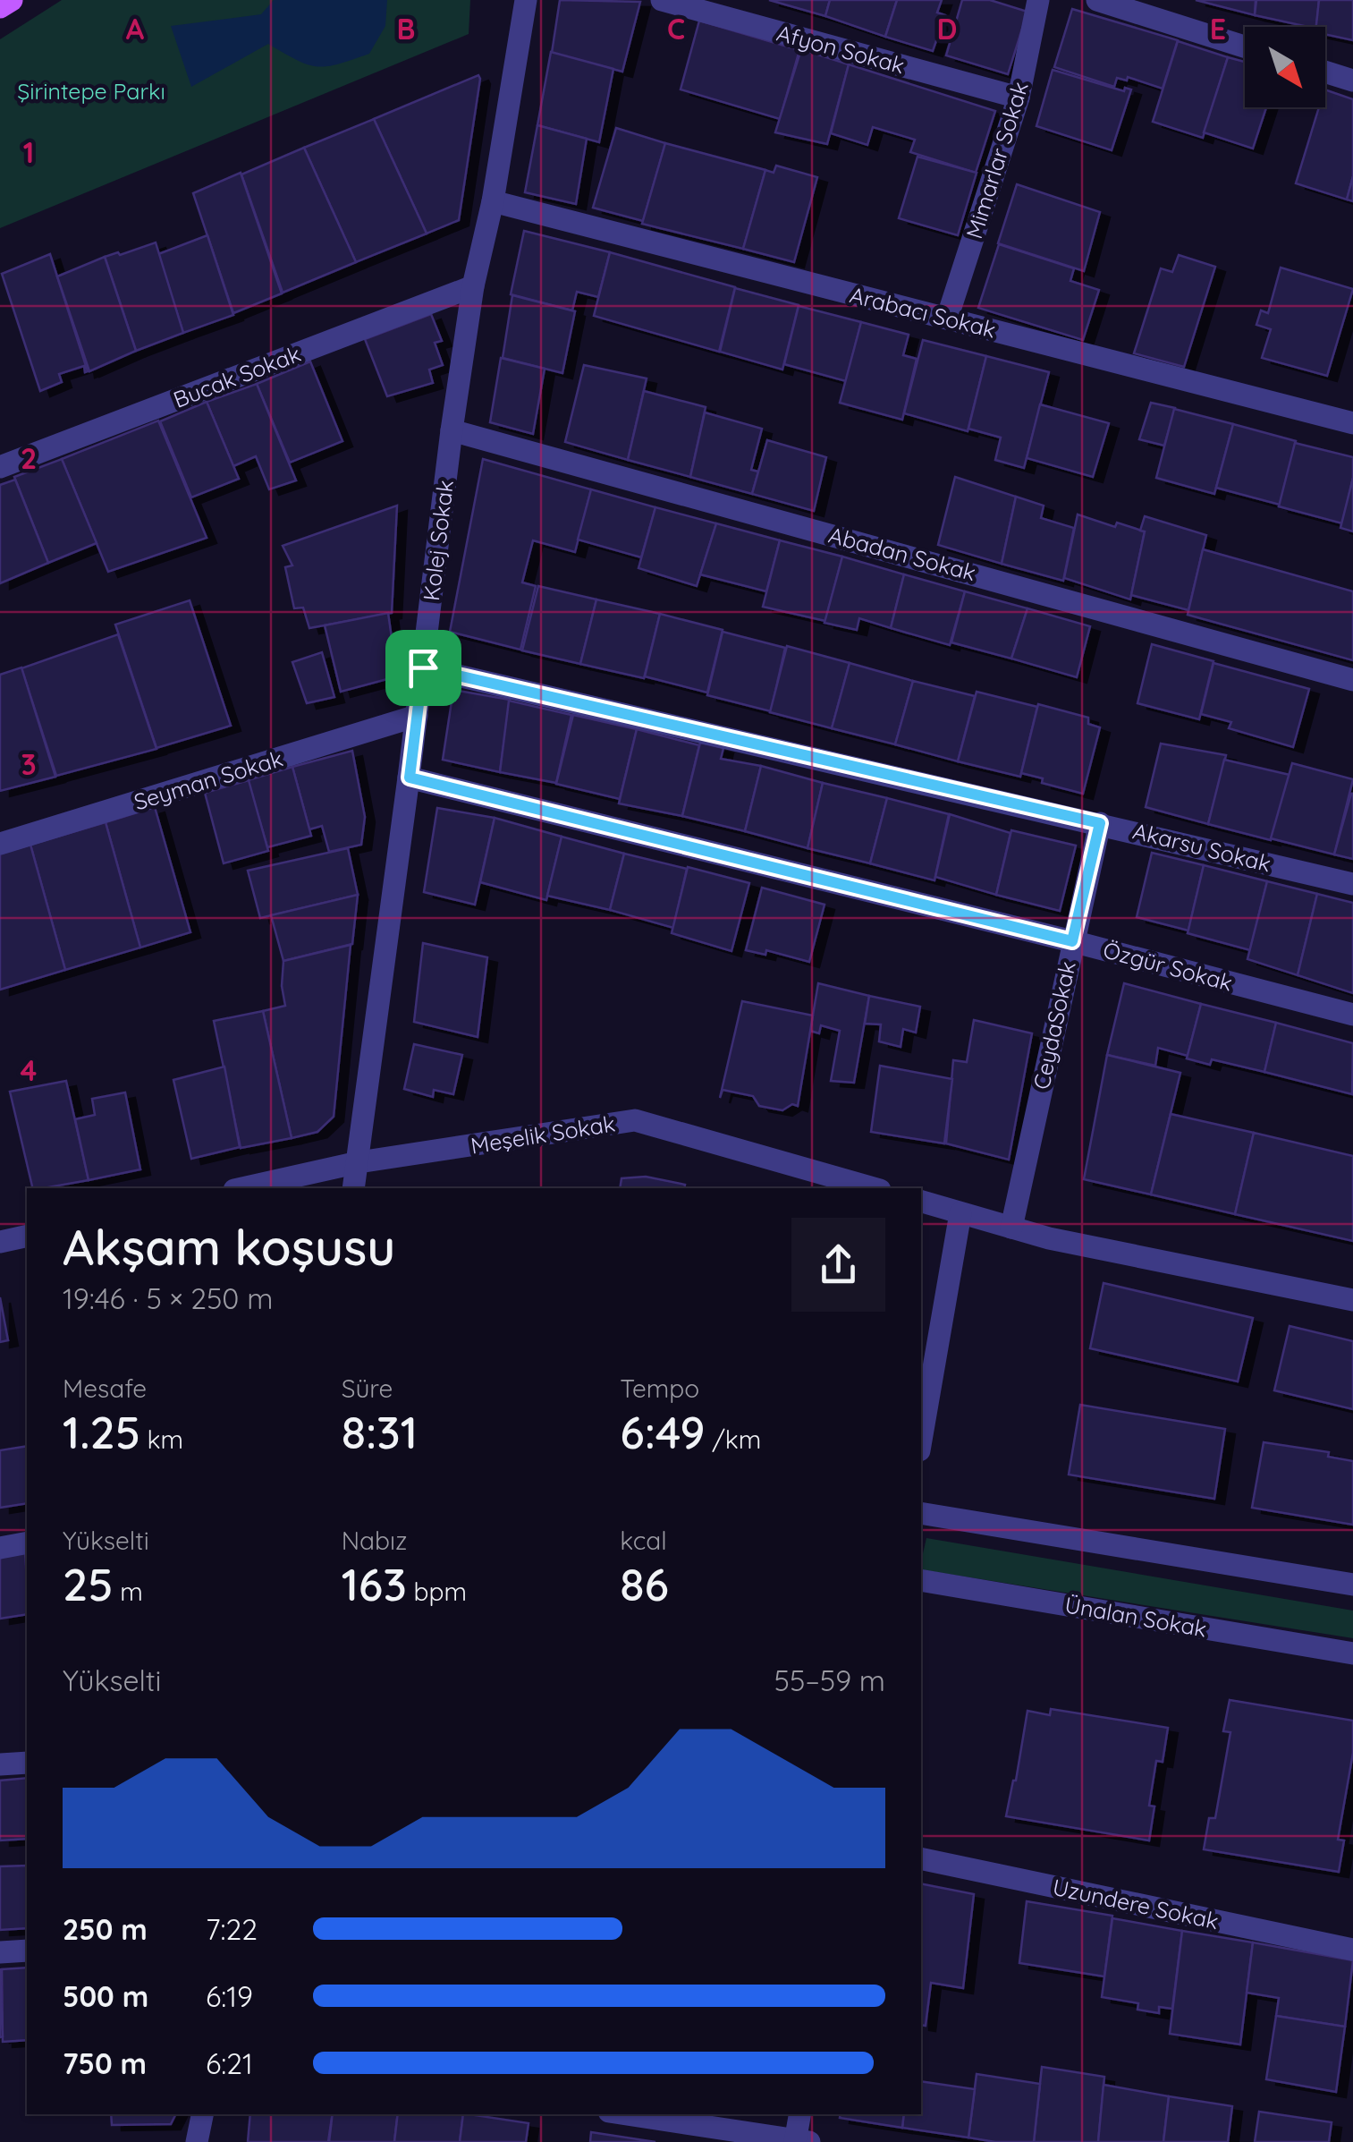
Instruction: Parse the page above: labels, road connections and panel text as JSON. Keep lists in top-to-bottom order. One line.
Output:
{"streets":{"street":["Afyon Sokak","Mimarlar Sokak","Arabacı Sokak","Bucak Sokak","Kolej Sokak","Abadan Sokak","Seyman Sokak","Akarsu Sokak","Özgür Sokak","CeydaSokak","Meşelik Sokak","Ünalan Sokak","Uzundere Sokak"]},"crossings":[["Afyon Sokak","Mimarlar Sokak"],["Mimarlar Sokak","Arabacı Sokak"],["Arabacı Sokak","Kolej Sokak"],["Bucak Sokak","Kolej Sokak"],["Kolej Sokak","Abadan Sokak"],["Kolej Sokak","Seyman Sokak"],["Kolej Sokak","Akarsu Sokak"],["Kolej Sokak","Özgür Sokak"],["Kolej Sokak","Meşelik Sokak"],["Akarsu Sokak","CeydaSokak"],["Özgür Sokak","CeydaSokak"]],"parks":["Şirintepe Parkı"],"north":"bottom right","page":{"heading":["Akşam koşusu","19:46 · 5 × 250 m"],"stats":[["Mesafe","1.25 km"],["Süre","8:31"],["Tempo","6:49 /km"],["Yükselti","25 m"],["Nabız","163 bpm"],["kcal","86"]],"chart":["Yükselti","55–59 m"],"list":[{"name":"250 m","note":"7:22"},{"name":"500 m","note":"6:19"},{"name":"750 m","note":"6:21"}]},"grid":{"columns":["A","B","C","D","E"],"rows":["1","2","3","4"]}}
